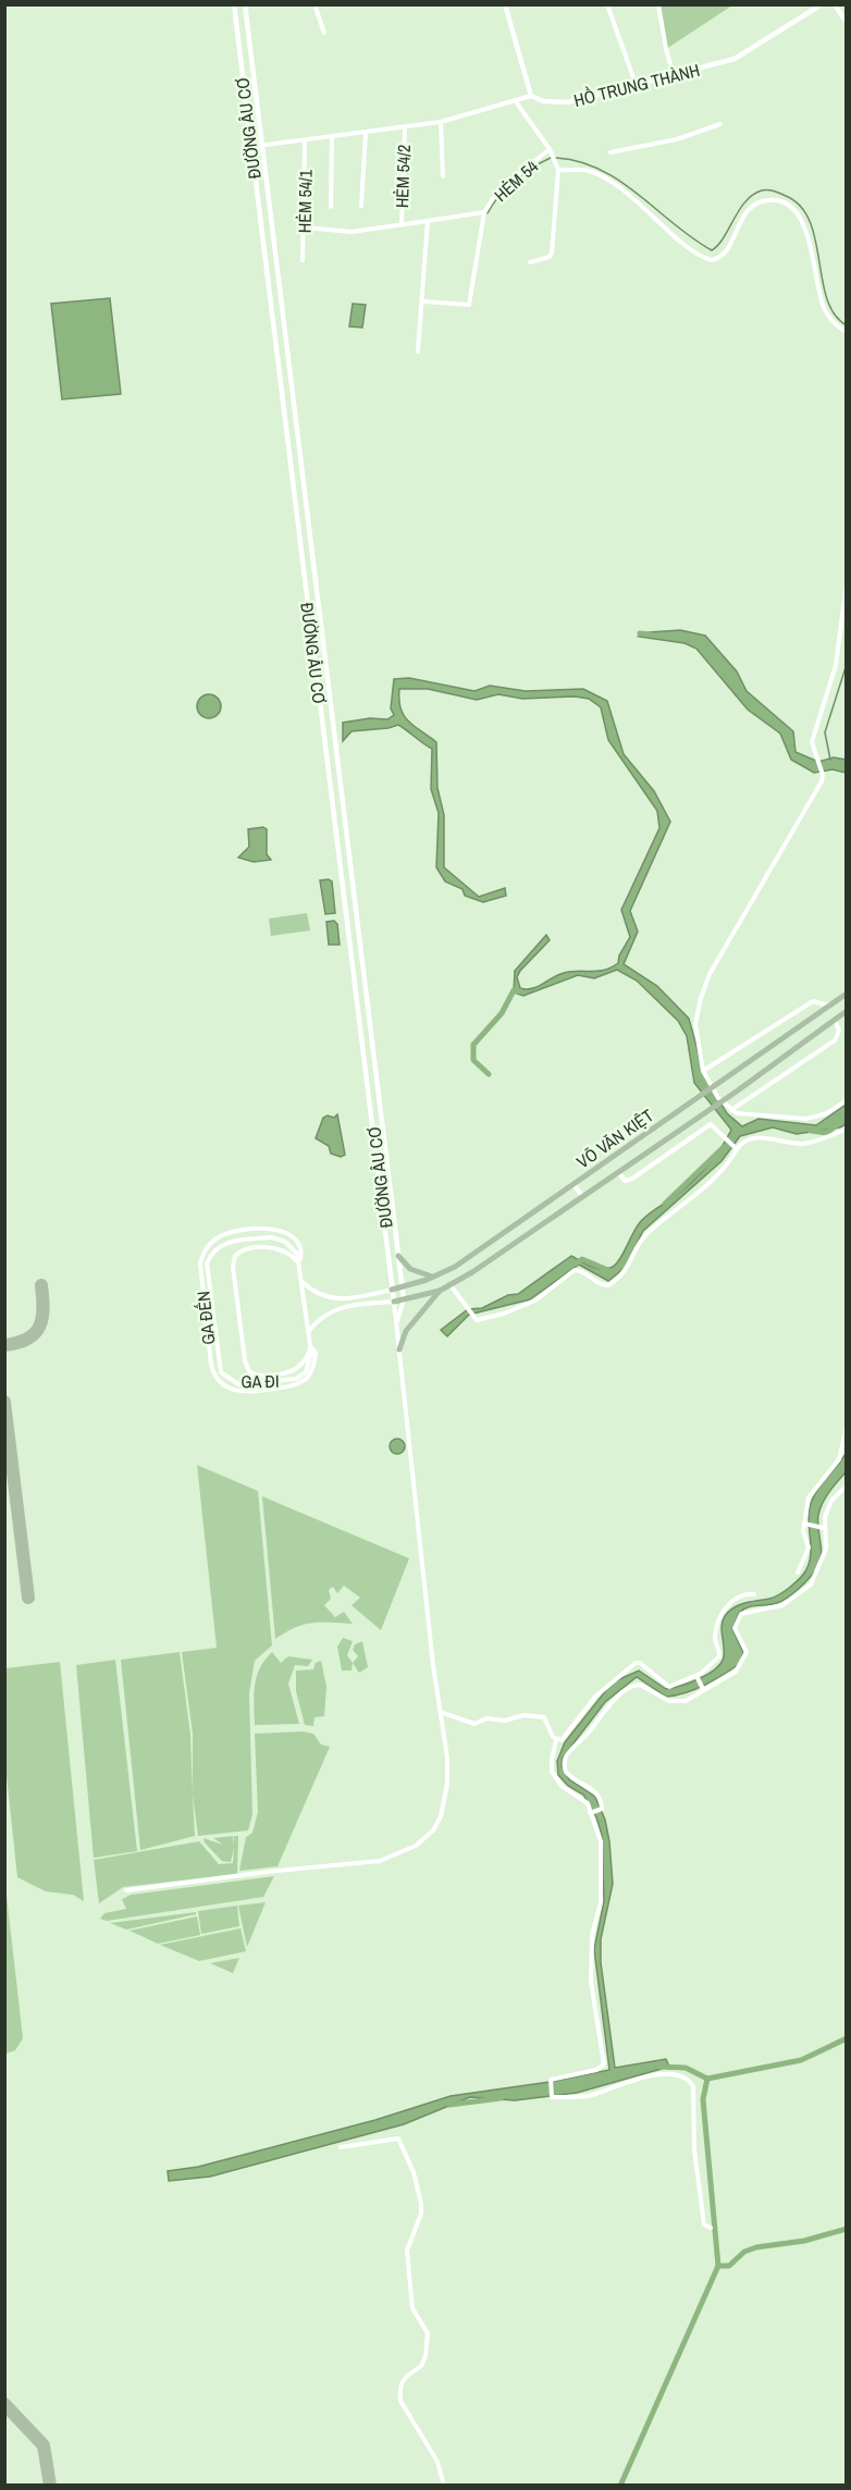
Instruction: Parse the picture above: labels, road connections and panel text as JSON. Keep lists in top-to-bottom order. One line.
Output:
{"streets":{"main road":["VÕ VĂN KIỆT"],"street":["HỒ TRUNG THÀNH","ĐƯỜNG ÂU CƠ","HẺM 54/2","HẺM 54","HẺM 54/1","GA ĐẾN","GA ĐI"]},"crossings":[["ĐƯỜNG ÂU CƠ","VÕ VĂN KIỆT"],["GA ĐẾN","GA ĐI"]]}
